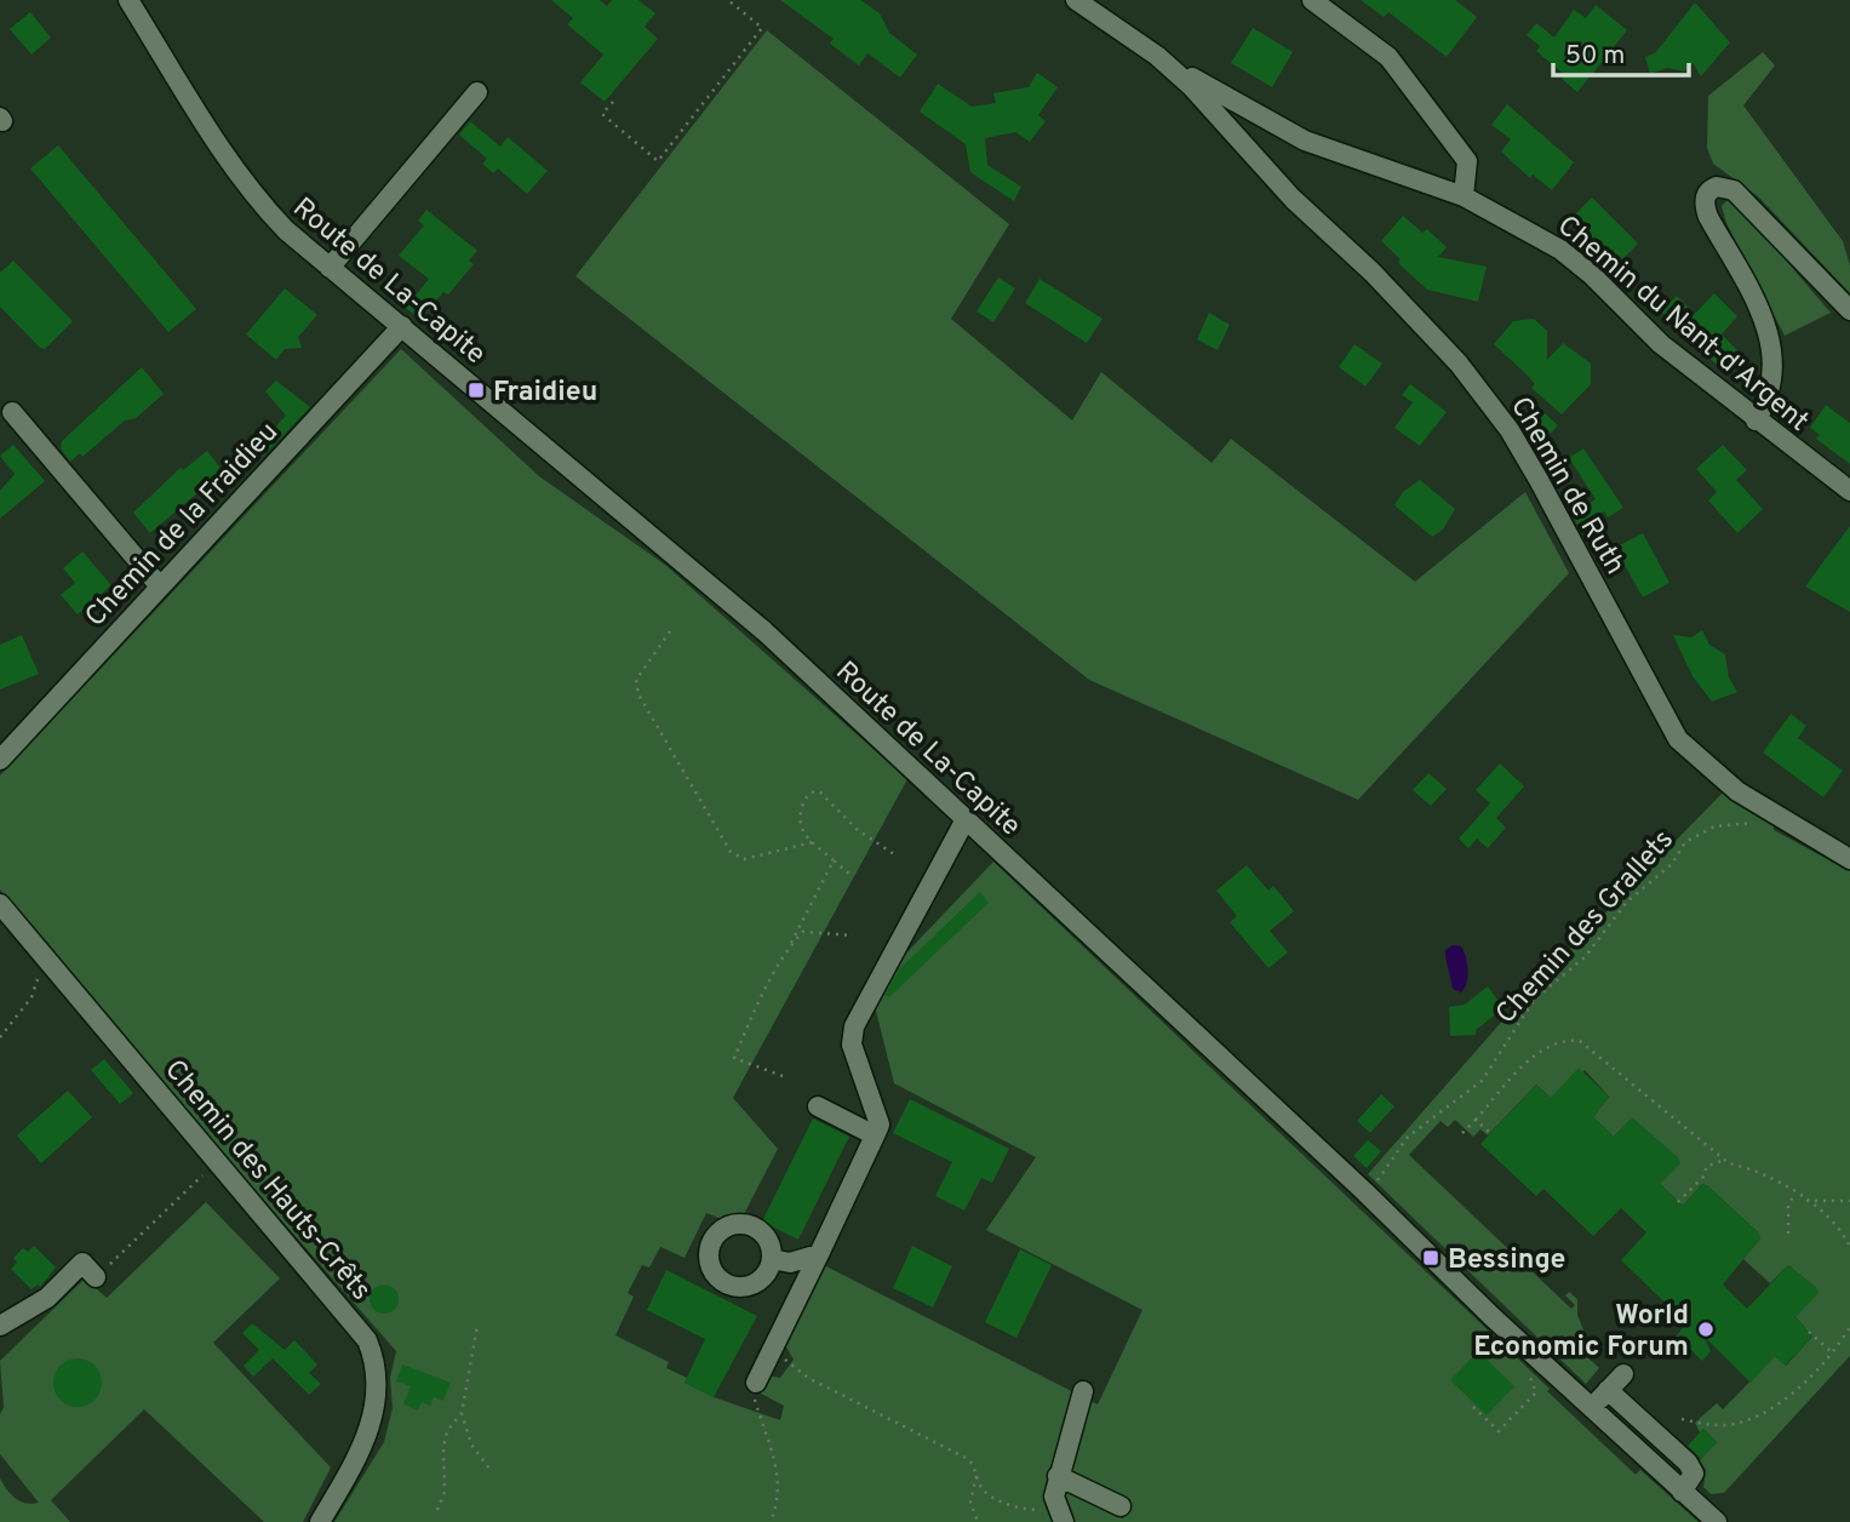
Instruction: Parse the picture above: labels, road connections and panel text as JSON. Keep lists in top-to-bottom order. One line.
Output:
{"streets":{"street":["Route de La-Capite","Chemin du Nant-d'Argent","Chemin de Ruth","Chemin de la Fraidieu","Chemin des Hauts-Crêts"],"path":["Chemin des Grallets"]},"crossings":[["Route de La-Capite","Chemin de la Fraidieu"],["Route de La-Capite","Chemin des Grallets"],["Chemin du Nant-d'Argent","Chemin de Ruth"]],"places":{"transit":["Fraidieu","Bessinge"],"other":["World Economic Forum"]},"scale_bar":"50 m"}
